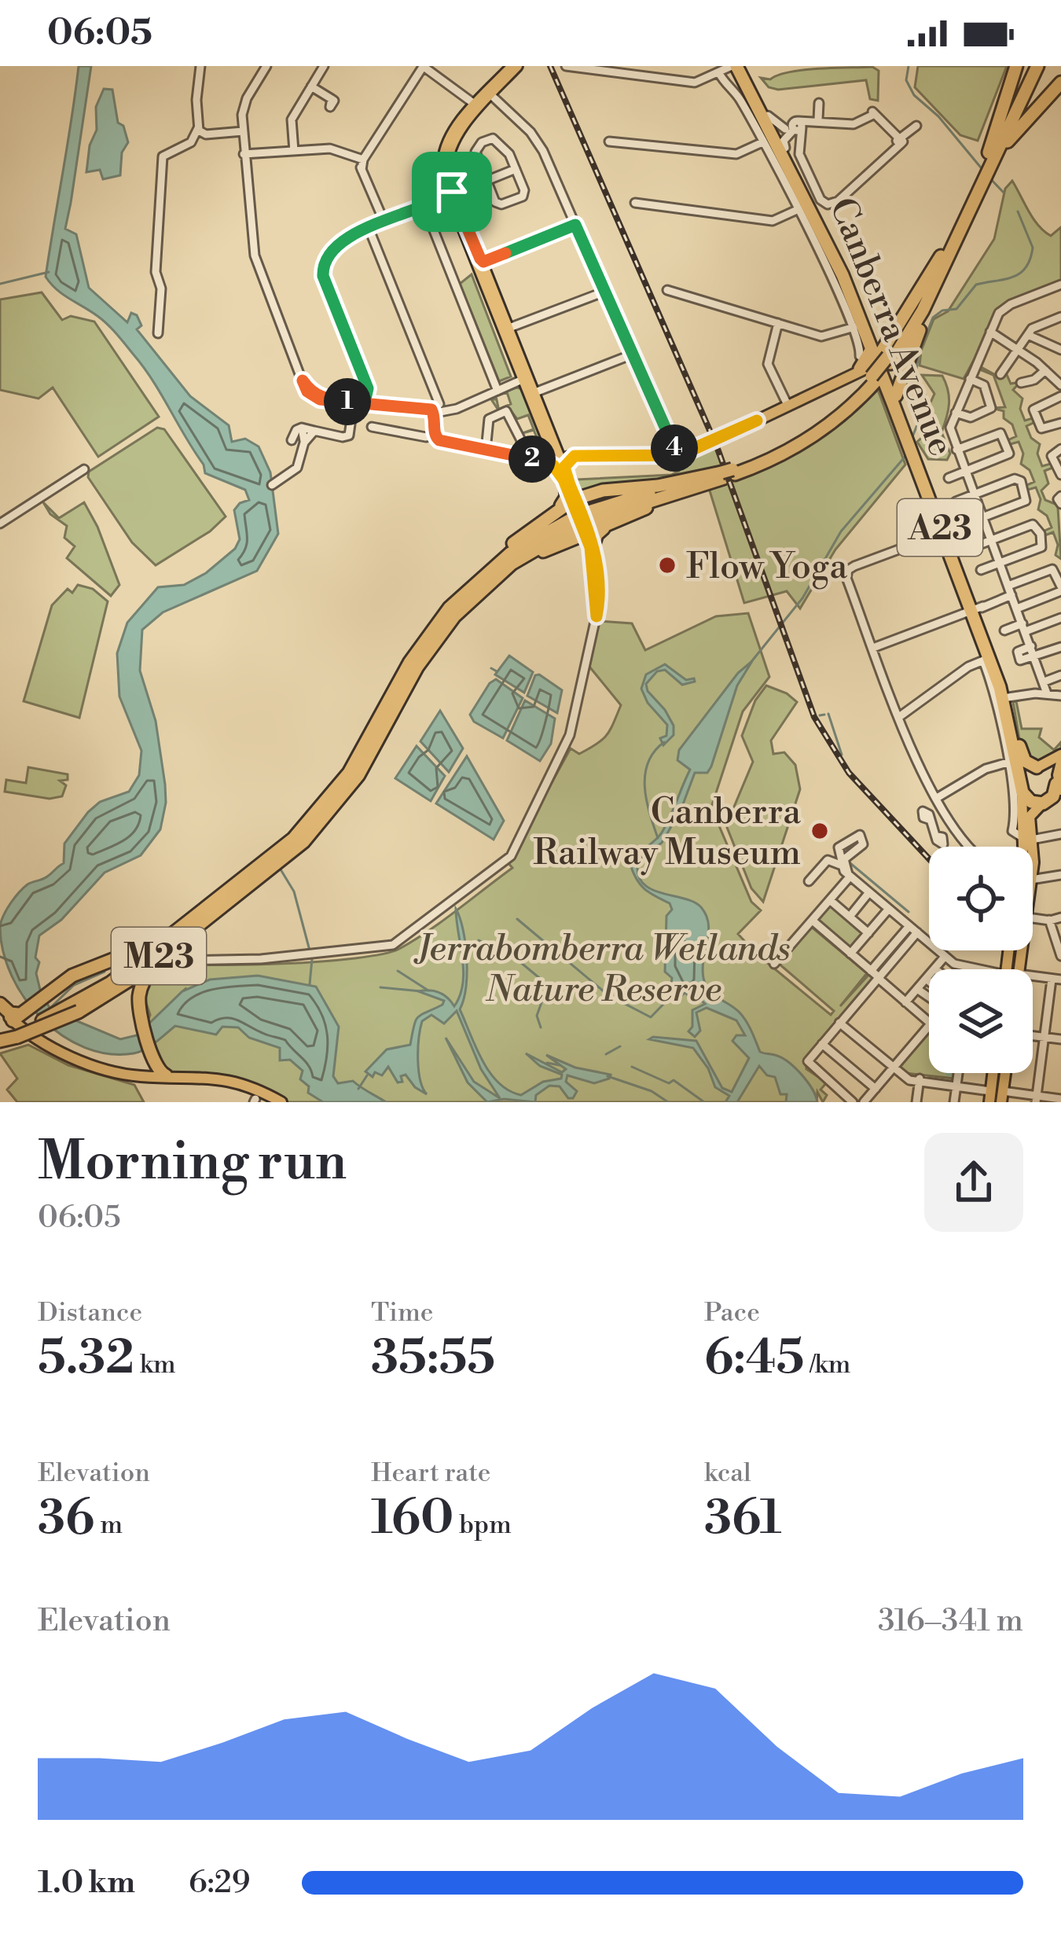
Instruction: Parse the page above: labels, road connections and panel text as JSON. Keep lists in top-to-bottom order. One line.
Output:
{"streets":{"highway":["Canberra Avenue","A23","M23"]},"crossings":[["Canberra Avenue","M23"]],"parks":["Jerrabomberra Wetlands Nature Reserve"],"places":["Flow Yoga","Canberra Railway Museum"],"page":{"status":"06:05","pins":["1","4","2"],"heading":["Morning run","06:05"],"stats":[["Distance","5.32 km"],["Time","35:55"],["Pace","6:45 /km"],["Elevation","36 m"],["Heart rate","160 bpm"],["kcal","361"]],"chart":["Elevation","316–341 m"],"list":[{"name":"1.0 km","note":"6:29"}]}}
